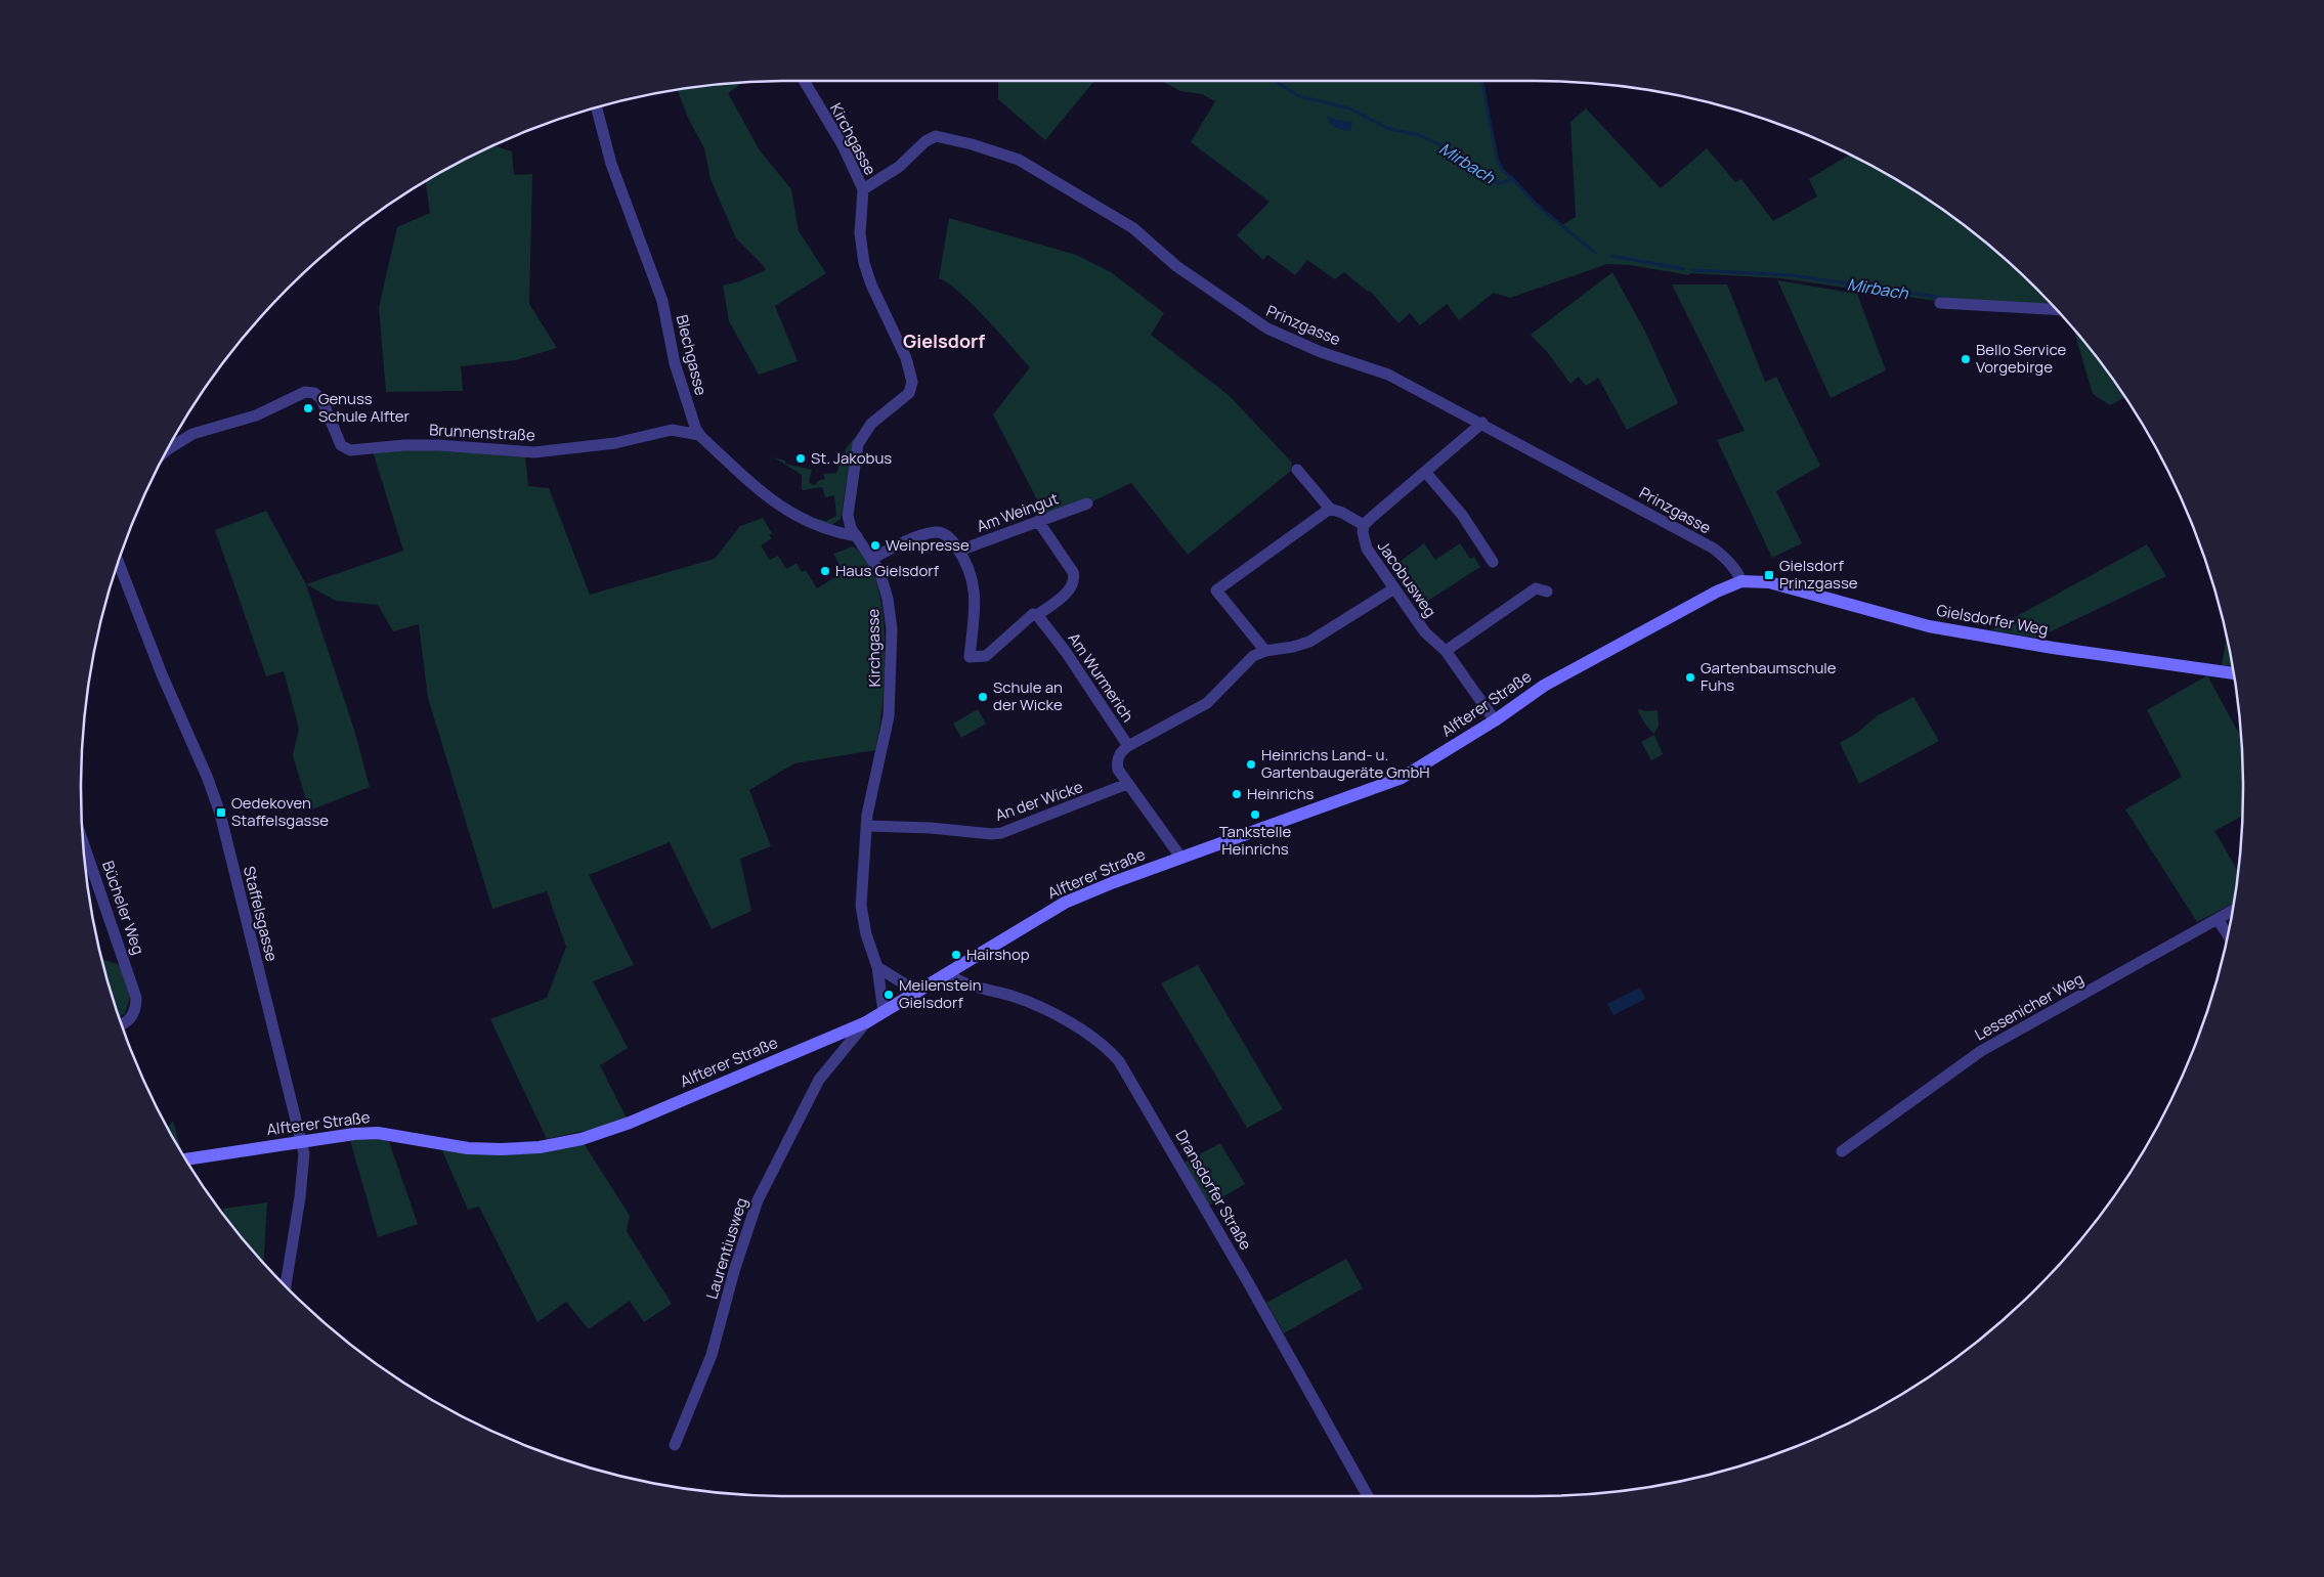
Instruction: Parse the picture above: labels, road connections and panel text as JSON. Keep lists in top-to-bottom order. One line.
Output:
{"streets":{"street":["Kirchgasse","Prinzgasse","Blechgasse","Brunnenstraße","Am Weingut","Jacobusweg","Gielsdorfer Weg","Am Wurmerich","Alfterer Straße","An der Wicke","Bücheler Weg","Staffelsgasse","Lessenicher Weg","Dransdorfer Straße","Laurentiusweg"]},"crossings":[["Kirchgasse","Prinzgasse"],["Kirchgasse","Blechgasse"],["Kirchgasse","Alfterer Straße"],["Kirchgasse","An der Wicke"],["Prinzgasse","Gielsdorfer Weg"],["Prinzgasse","Alfterer Straße"],["Blechgasse","Brunnenstraße"],["Jacobusweg","Alfterer Straße"],["Gielsdorfer Weg","Alfterer Straße"],["Am Wurmerich","Alfterer Straße"],["Am Wurmerich","An der Wicke"],["Alfterer Straße","Staffelsgasse"],["Alfterer Straße","Dransdorfer Straße"],["Alfterer Straße","Laurentiusweg"]],"districts":["Gielsdorf"],"water":["Mirbach"],"places":{"other":["Bello Service Vorgebirge","Genuss Schule Alfter","St. Jakobus","Weinpresse","Haus Gielsdorf","Gartenbaumschule Fuhs","Schule an der Wicke","Heinrichs Land- u. Gartenbaugeräte GmbH","Heinrichs","Tankstelle Heinrichs","Hairshop","Meilenstein Gielsdorf"],"transit":["Gielsdorf Prinzgasse","Oedekoven Staffelsgasse"]}}
